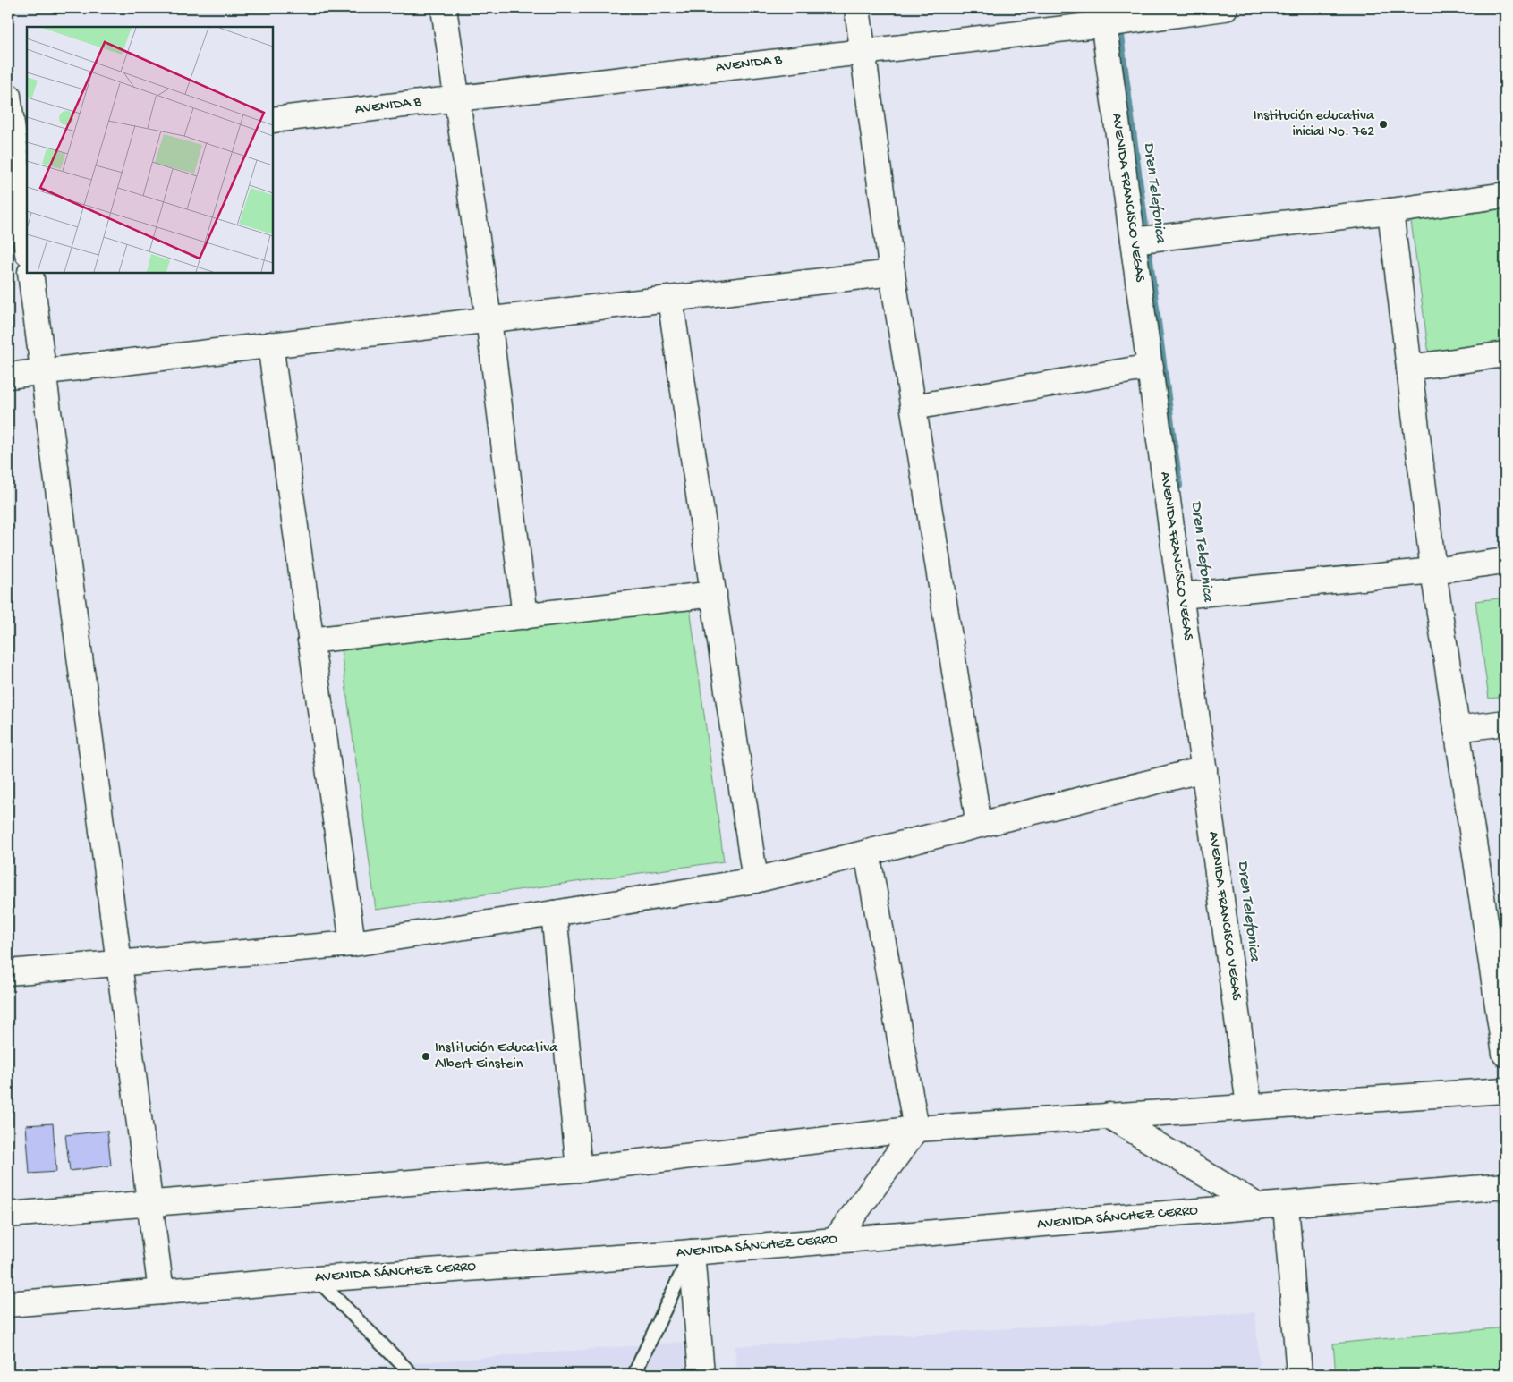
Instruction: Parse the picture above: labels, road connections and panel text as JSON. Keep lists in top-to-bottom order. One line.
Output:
{"streets":{"main road":["AVENIDA B","AVENIDA FRANCISCO VEGAS","AVENIDA SÁNCHEZ CERRO"]},"crossings":[["AVENIDA B","AVENIDA FRANCISCO VEGAS"]],"water":["Dren Telefonica"],"places":["Institución educativa inicial No. 762","Institución Educativa Albert Einstein"]}
